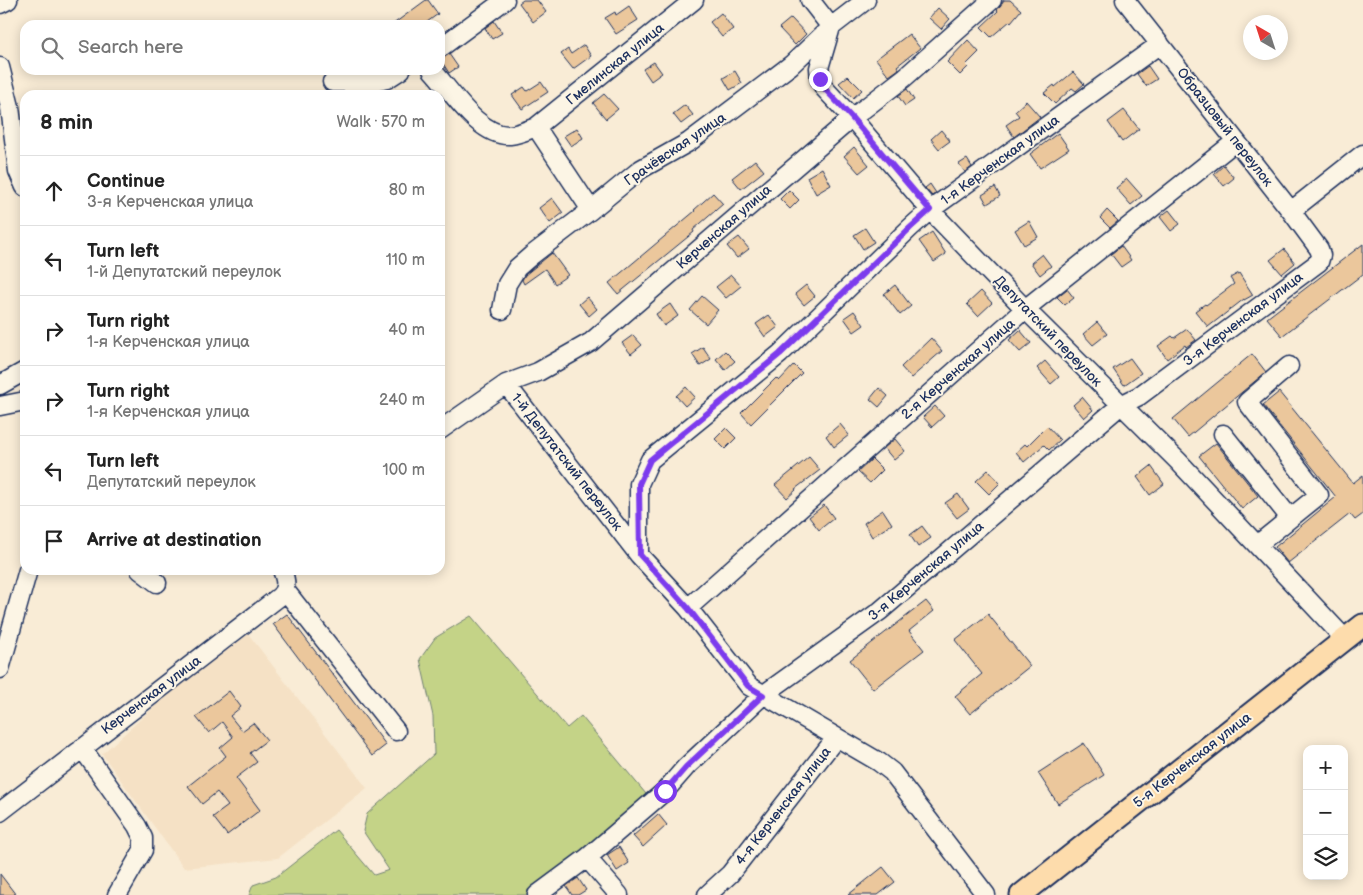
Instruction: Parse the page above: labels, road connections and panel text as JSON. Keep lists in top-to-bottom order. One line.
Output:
{"streets":{"main road":["5-я Керченская улица"],"street":["Гмелинская улица","Образцовый переулок","Грачёвская улица","1-я Керченская улица","Керченская улица","3-я Керченская улица","Депутатский переулок","2-я Керченская улица","1-й Депутатский переулок","4-я Керченская улица"]},"crossings":[["Образцовый переулок","1-я Керченская улица"],["Образцовый переулок","3-я Керченская улица"],["Образцовый переулок","2-я Керченская улица"],["Грачёвская улица","Депутатский переулок"],["1-я Керченская улица","Депутатский переулок"],["1-я Керченская улица","1-й Депутатский переулок"],["Керченская улица","Депутатский переулок"],["Керченская улица","1-й Депутатский переулок"],["3-я Керченская улица","Депутатский переулок"],["3-я Керченская улица","1-й Депутатский переулок"],["Депутатский переулок","2-я Керченская улица"],["Депутатский переулок","5-я Керченская улица"],["2-я Керченская улица","1-й Депутатский переулок"],["1-й Депутатский переулок","4-я Керченская улица"]],"north":"top left","page":{"search":"Search here","heading":["8 min","Walk · 570 m"],"list":[["Continue","3-я Керченская улица","80 m"],["Turn left","1-й Депутатский переулок","110 m"],["Turn right","1-я Керченская улица","40 m"],["Turn right","1-я Керченская улица","240 m"],["Turn left","Депутатский переулок","100 m"],"Arrive at destination"],"map_buttons":["+","−"]}}
